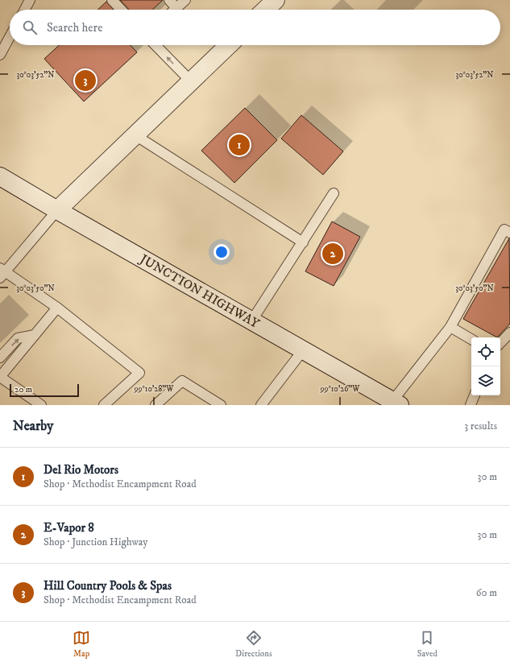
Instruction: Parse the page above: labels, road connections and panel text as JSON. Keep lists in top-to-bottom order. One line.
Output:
{"streets":{"main road":["JUNCTION HIGHWAY"]},"scale_bar":"20 m","page":{"search":"Search here","pins":["3","1","2"],"scale":"20 m","heading":["Nearby","3 results"],"list":[{"mark":"1","name":"Del Rio Motors","note":"Shop · Methodist Encampment Road","value":"30 m"},{"mark":"2","name":"E-Vapor 8","note":"Shop · Junction Highway","value":"30 m"},{"mark":"3","name":"Hill Country Pools & Spas","note":"Shop · Methodist Encampment Road","value":"60 m"}],"nav":["Map","Directions","Saved"]},"coordinates":["30°03'52\"N","30°03'50\"N","99°10'28\"W","99°10'26\"W"]}
